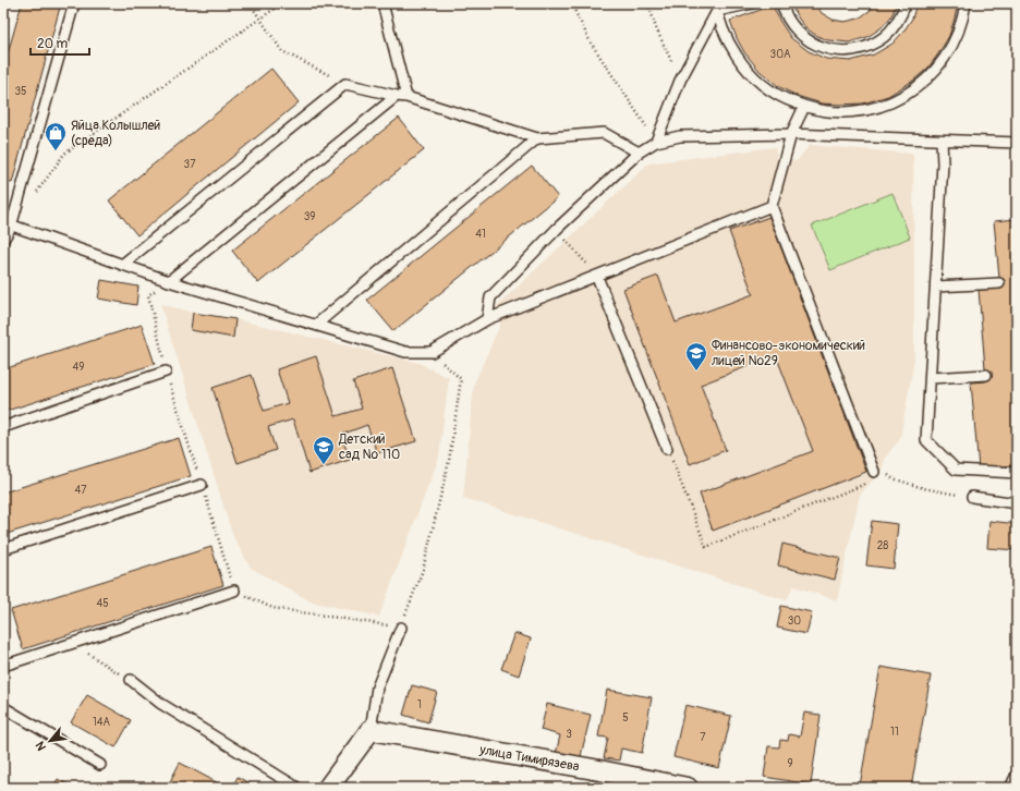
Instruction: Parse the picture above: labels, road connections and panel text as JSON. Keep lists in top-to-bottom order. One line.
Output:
{"streets":{"street":["улица Тимирязева"]},"places":{"shop":["Яйца Колышлей (среда)"],"school or university":["Финансово-экономический лицей №29","Детский сад № 110"]},"house_numbers":["30А","35","37","39","41","49","47","28","45","30","1","5","14А","11","3","7","9"],"scale_bar":"20 m","north":"bottom left"}
